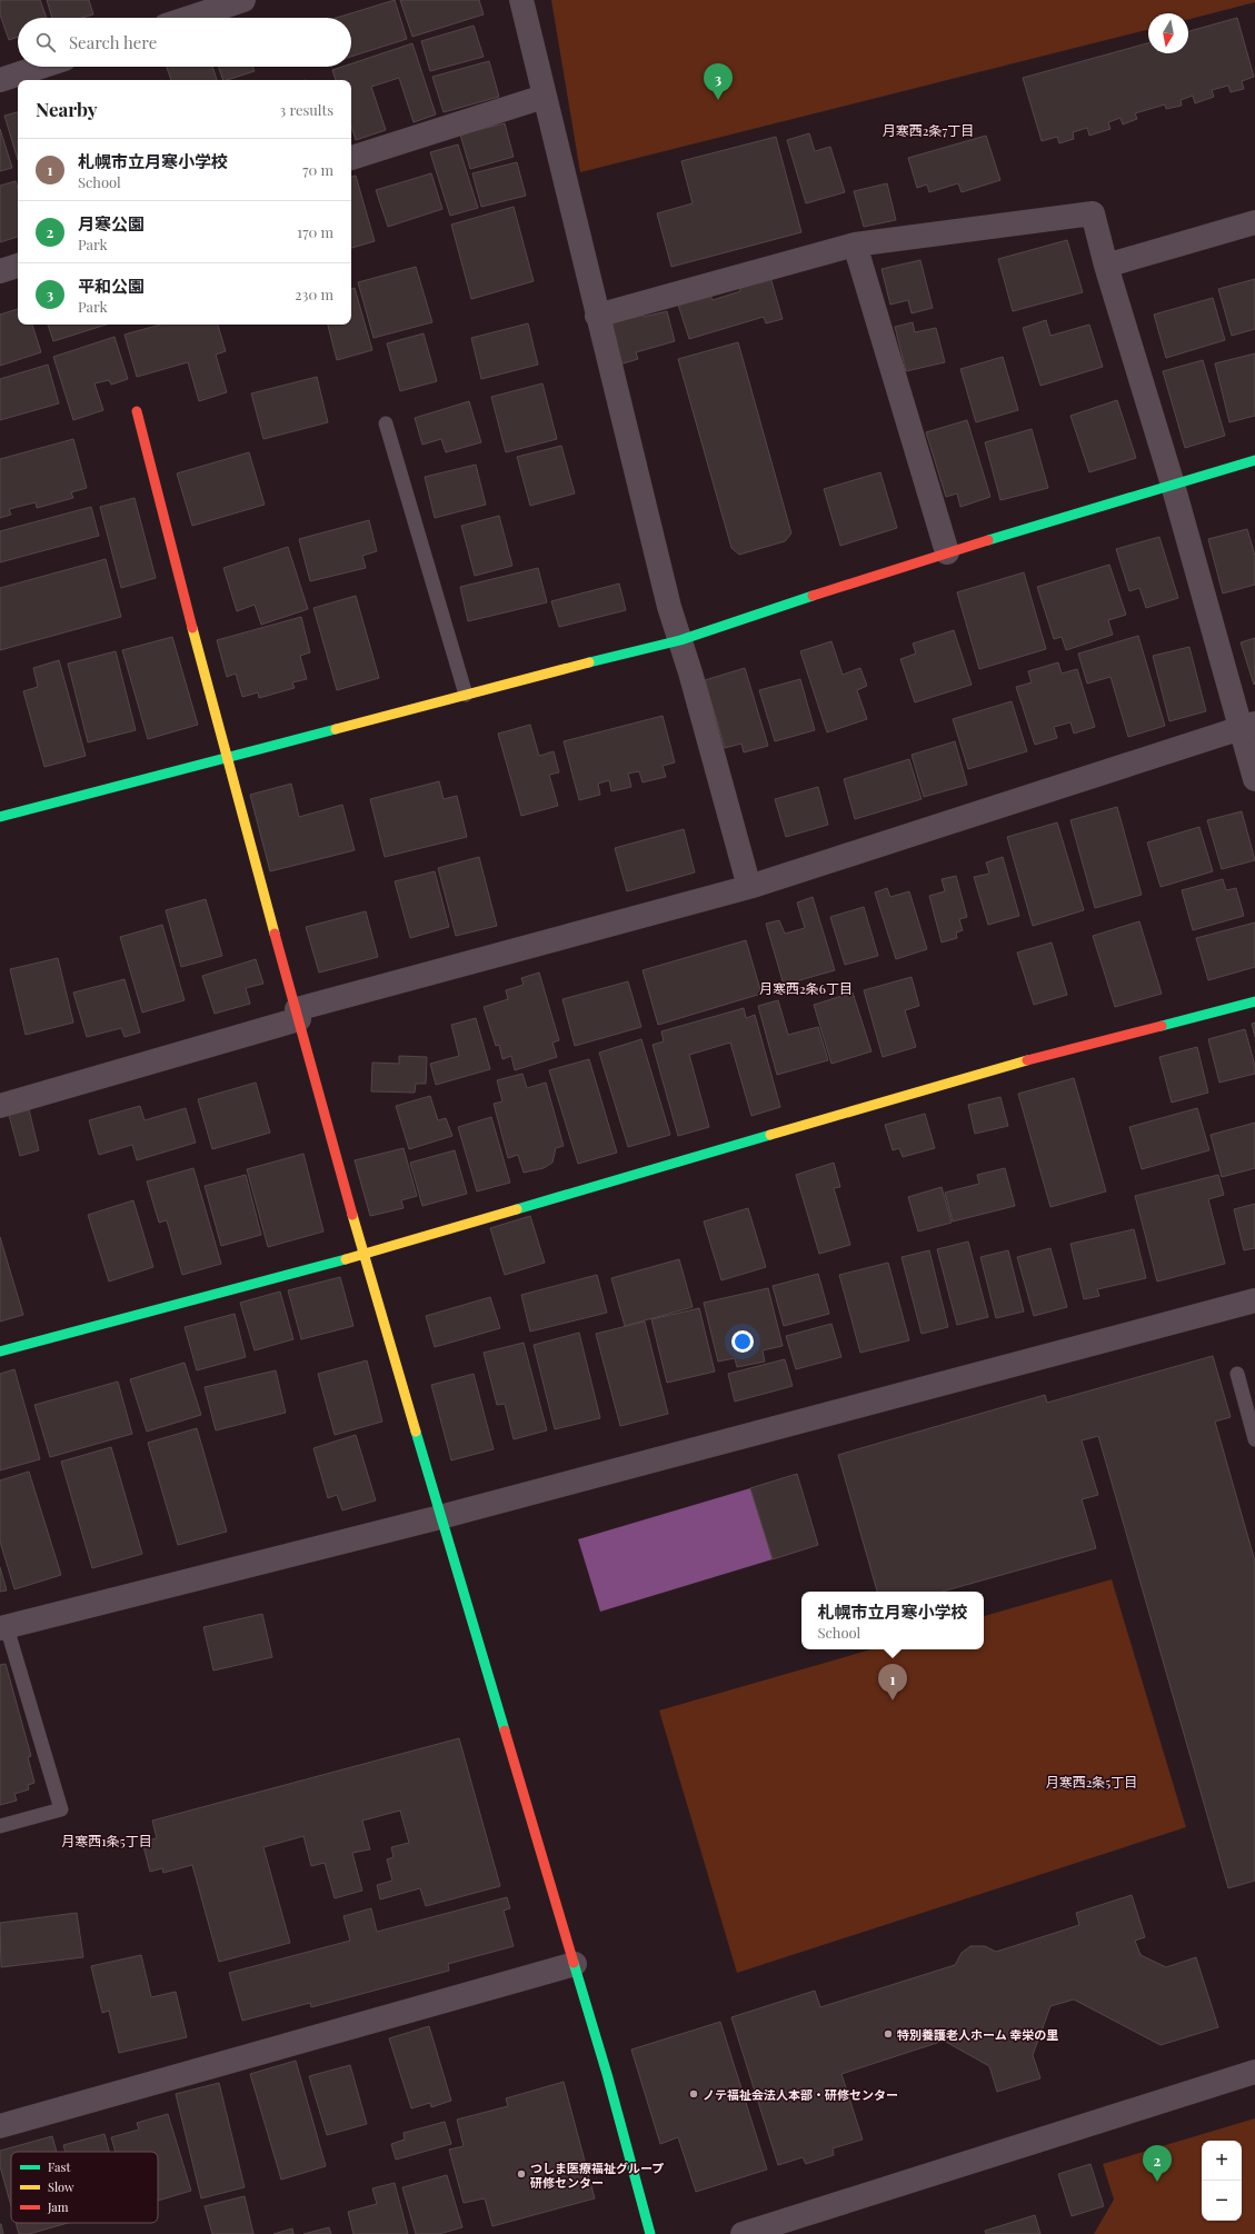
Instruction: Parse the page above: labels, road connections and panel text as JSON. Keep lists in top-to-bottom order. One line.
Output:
{"districts":["月寒西2条7丁目","月寒西2条6丁目","月寒西2条5丁目","月寒西1条5丁目"],"places":["特別養護老人ホーム 幸栄の里","ノテ福祉会法人本部・研修センター","つしま医療福祉グループ 研修センター"],"legend":["Fast","Slow","Jam"],"north":"bottom","page":{"search":"Search here","pins":["3","1","2"],"heading":["Nearby","3 results"],"list":[{"mark":"1","name":"札幌市立月寒小学校","note":"School","value":"70 m"},{"mark":"2","name":"月寒公園","note":"Park","value":"170 m"},{"mark":"3","name":"平和公園","note":"Park","value":"230 m"}],"popup":["札幌市立月寒小学校","School"],"map_buttons":["+","−"]}}
